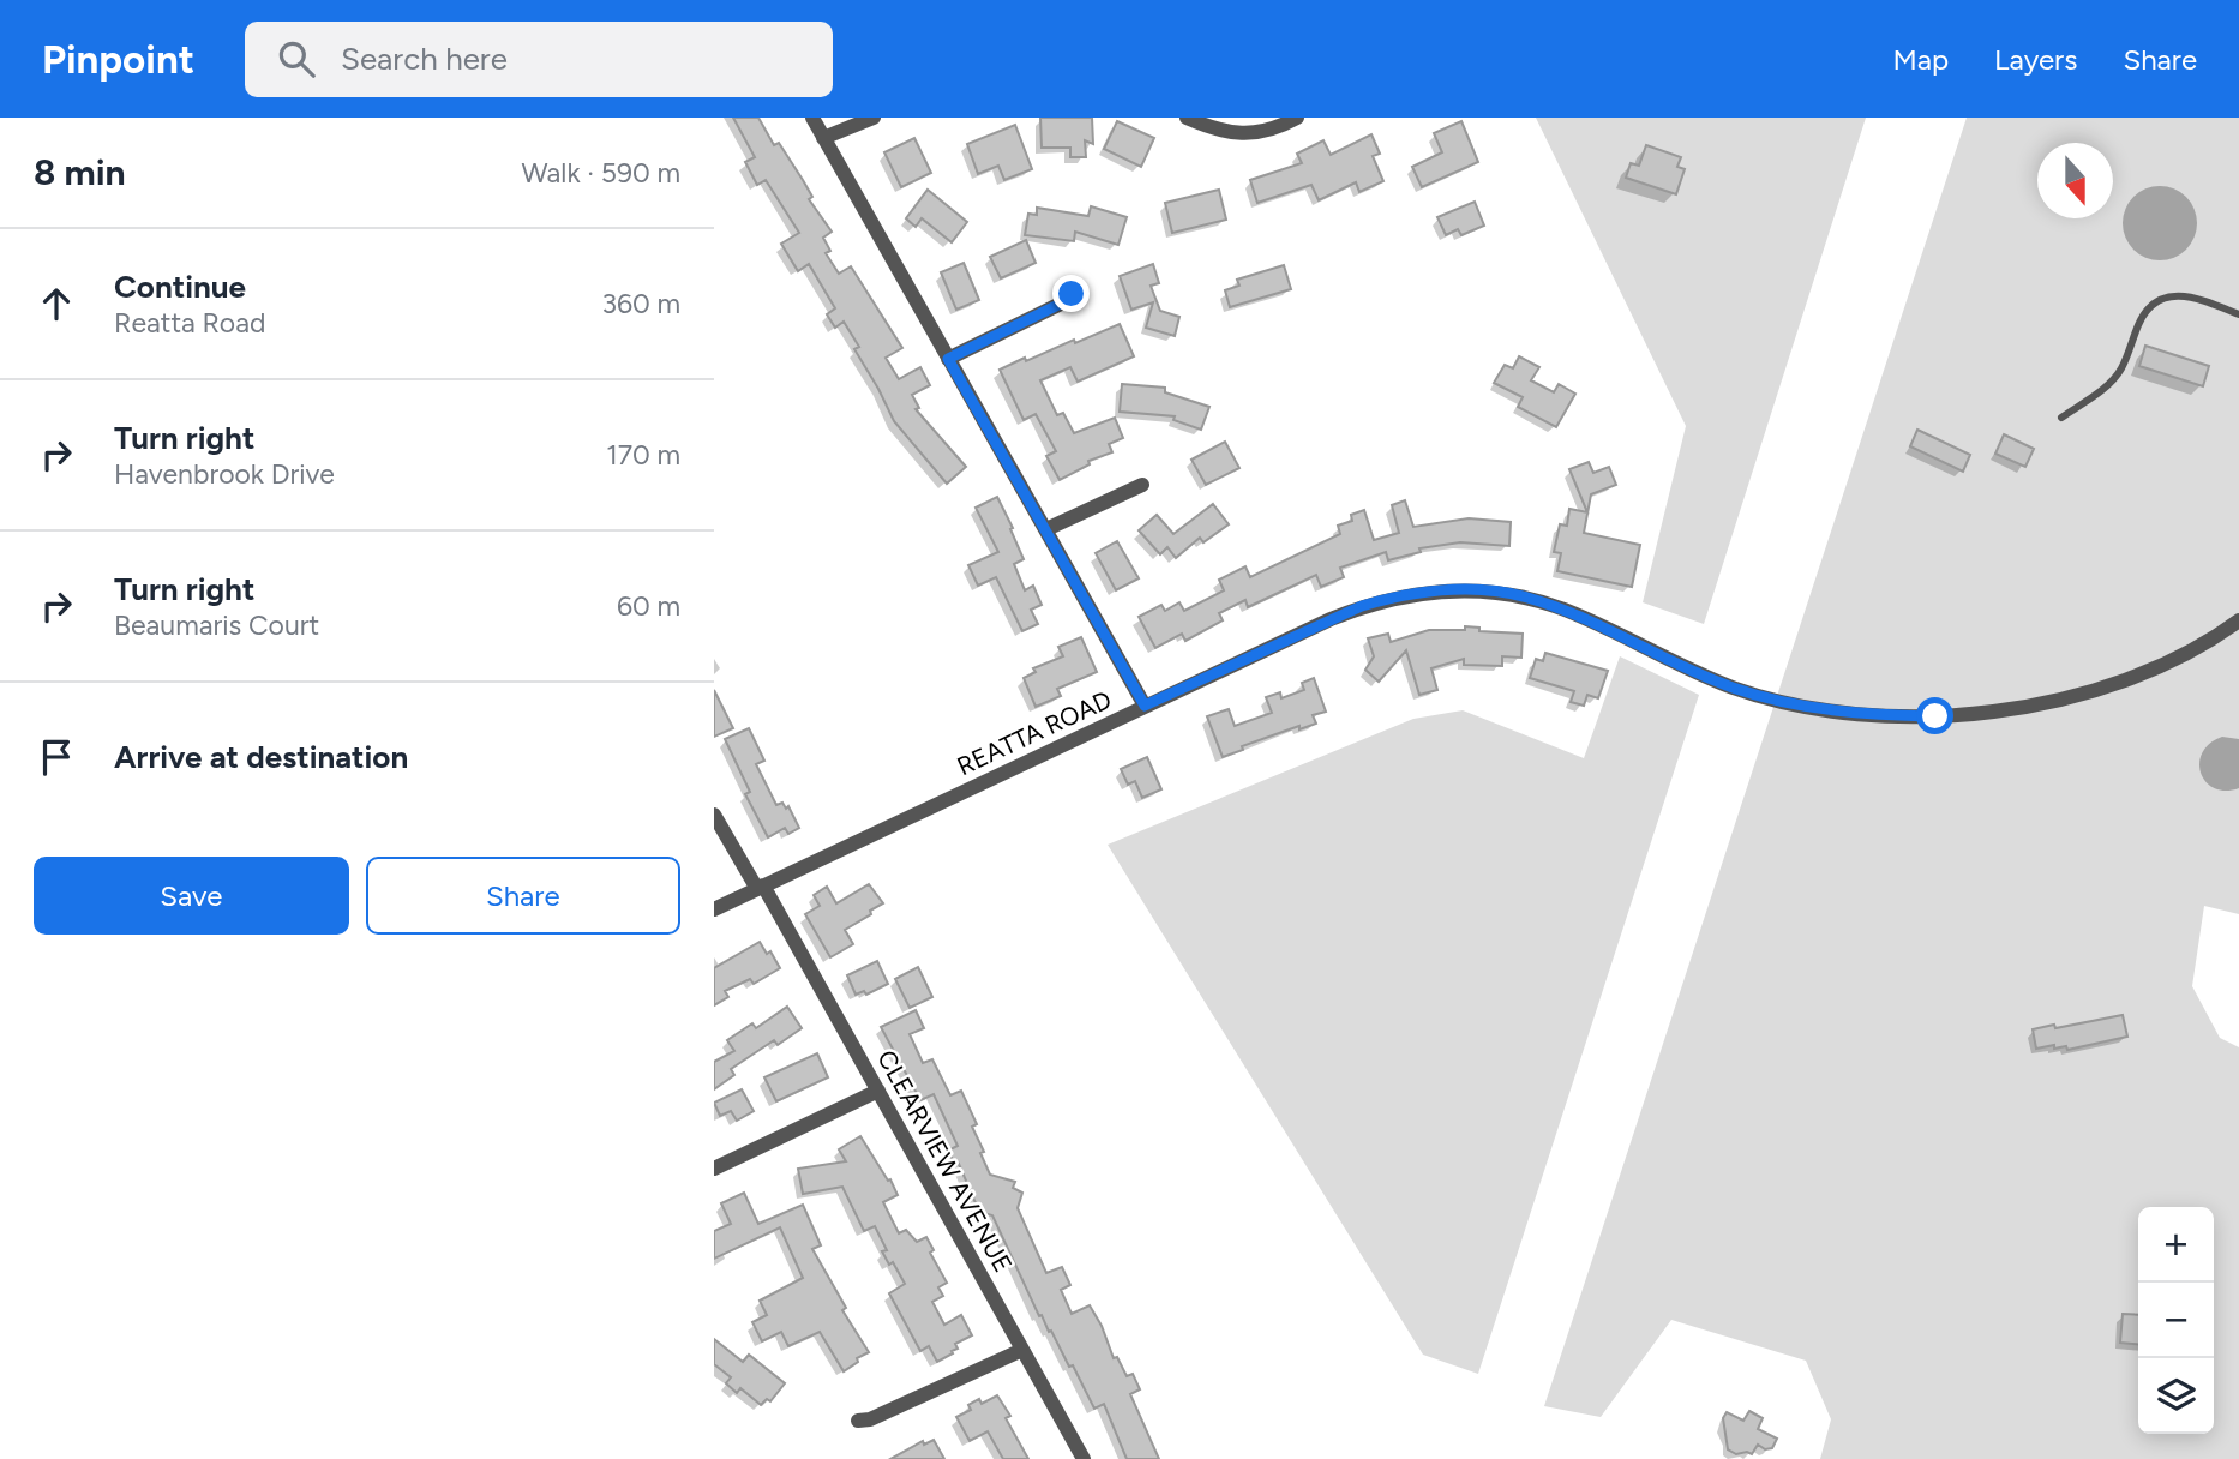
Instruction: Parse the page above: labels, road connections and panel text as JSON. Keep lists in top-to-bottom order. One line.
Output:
{"streets":{"street":["REATTA ROAD","CLEARVIEW AVENUE"]},"crossings":[["REATTA ROAD","CLEARVIEW AVENUE"]],"north":"bottom","page":{"header":"Pinpoint","search":"Search here","nav":["Map","Layers","Share"],"heading":["8 min","Walk · 590 m"],"list":[["Continue","Reatta Road","360 m"],["Turn right","Havenbrook Drive","170 m"],["Turn right","Beaumaris Court","60 m"],"Arrive at destination"],"buttons":["Save","Share"],"map_buttons":["+","−"]}}
